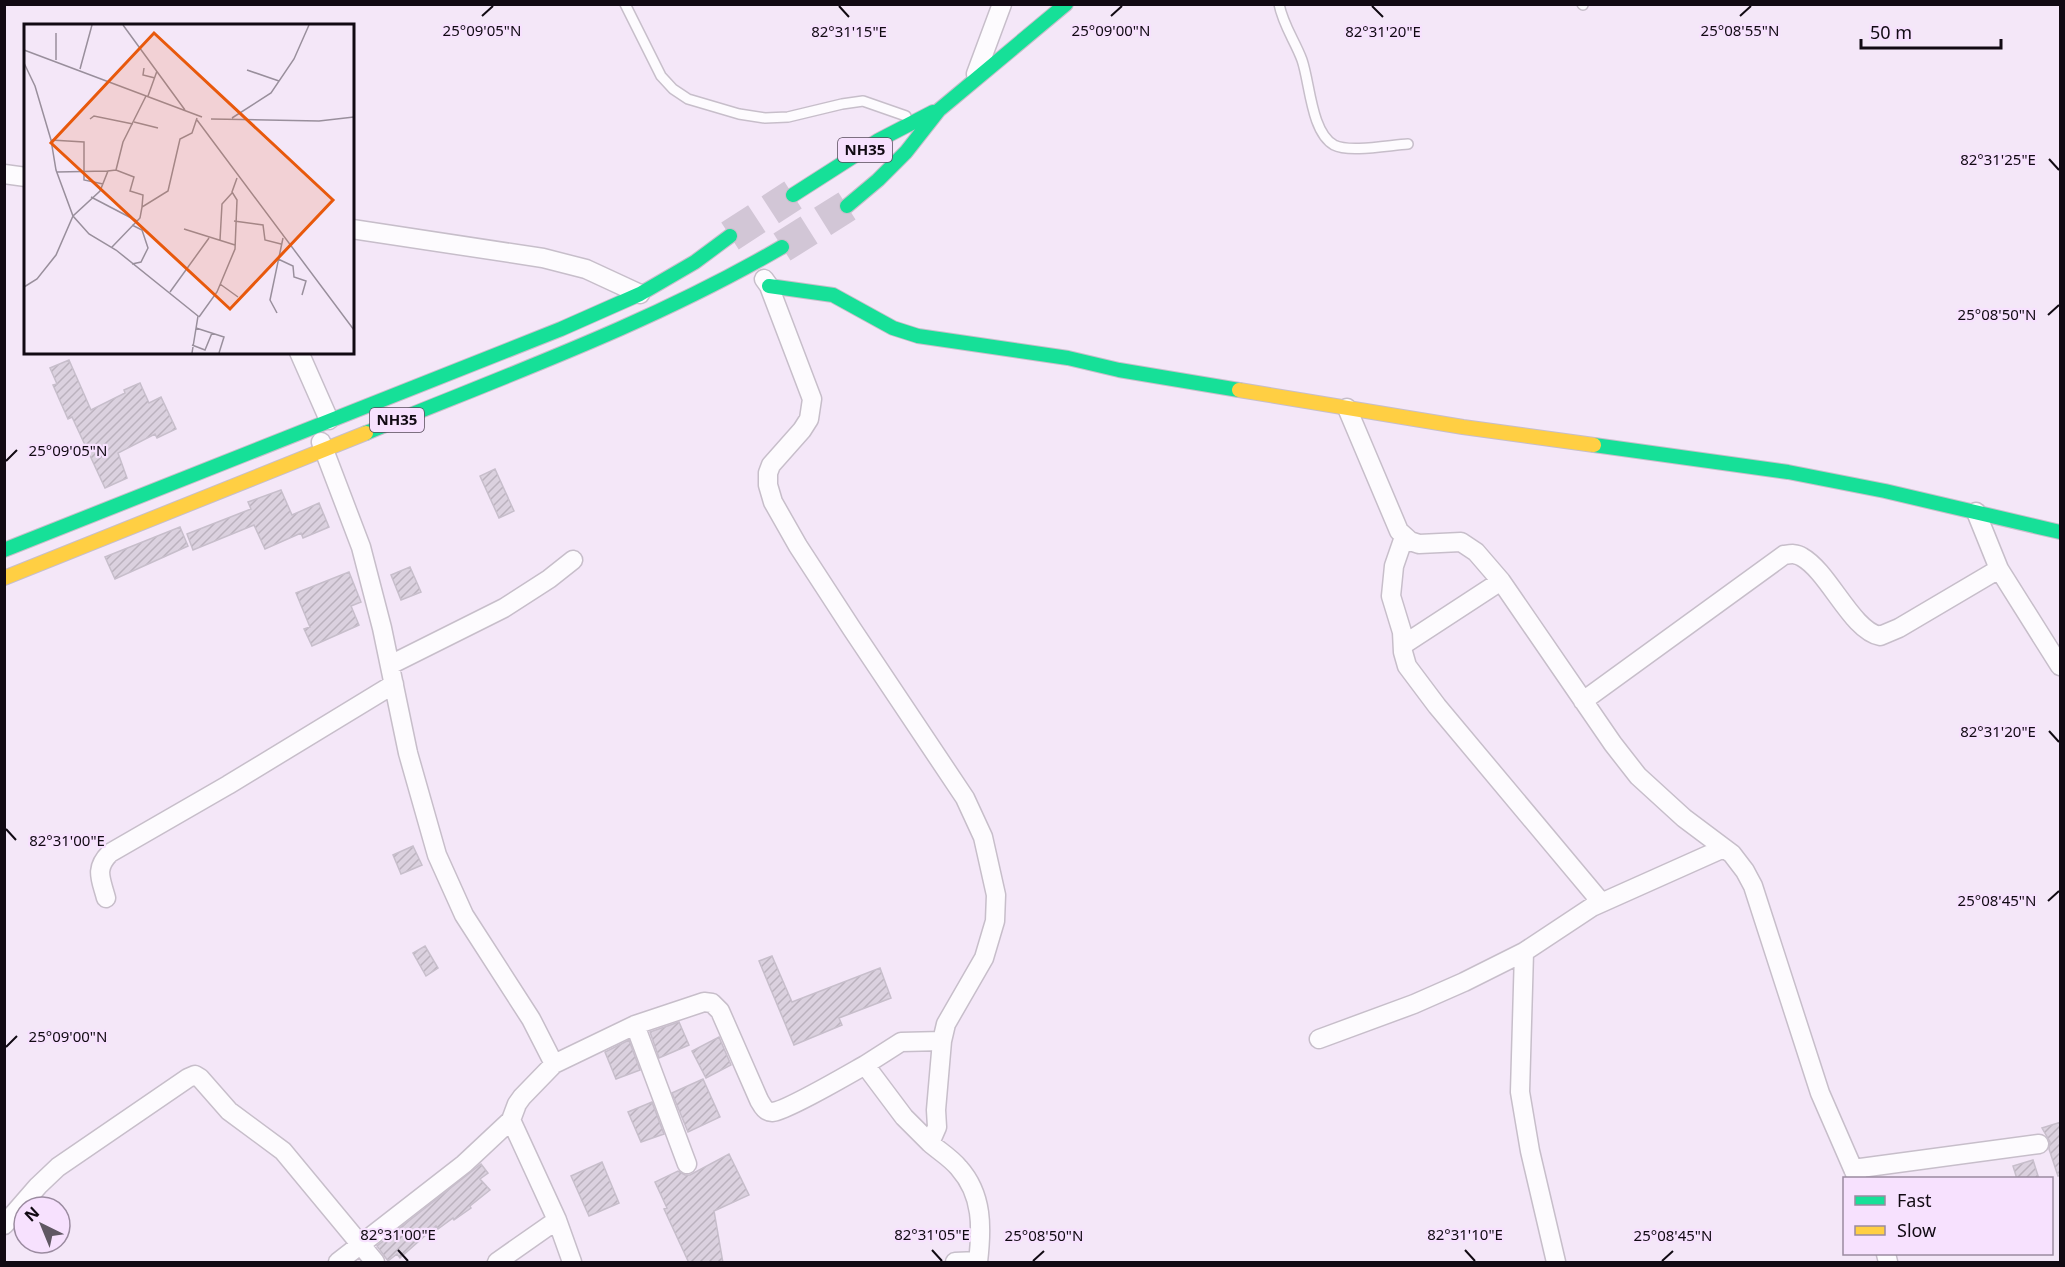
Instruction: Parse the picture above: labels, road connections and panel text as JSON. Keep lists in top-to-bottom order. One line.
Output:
{"streets":{"main road":["NH35"]},"legend":["Fast","Slow"],"scale_bar":"50 m","north":"top left","coordinates":["25°09'05\"N","25°09'00\"N","25°08'55\"N","82°31'15\"E","82°31'20\"E","82°31'25\"E","25°08'50\"N","82°31'00\"E","25°08'45\"N","82°31'05\"E","82°31'10\"E"]}
